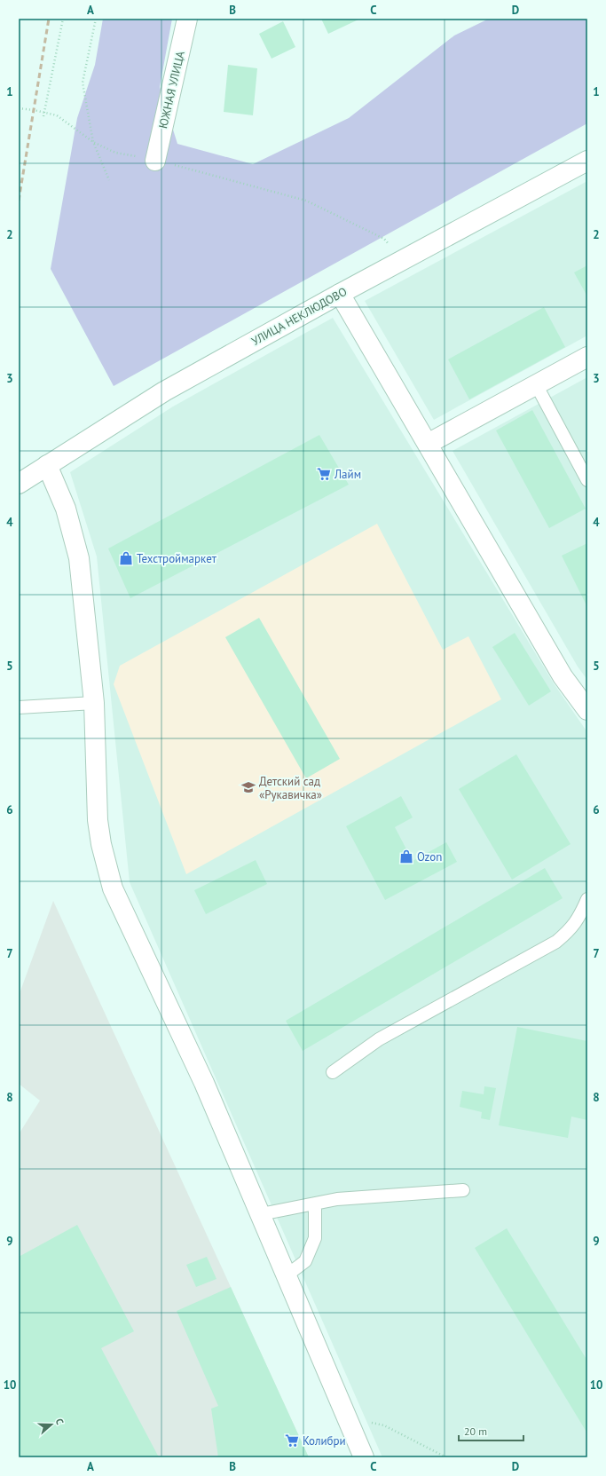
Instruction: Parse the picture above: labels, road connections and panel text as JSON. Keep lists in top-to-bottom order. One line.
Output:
{"streets":{"street":["ЮЖНАЯ УЛИЦА","УЛИЦА НЕКЛЮДОВО"]},"places":{"supermarket":["Лайм","Колибри"],"shop":["Техстроймаркет","Ozon"],"school or university":["Детский сад «Рукавичка»"]},"scale_bar":"20 m","north":"right","grid":{"columns":["A","B","C","D"],"rows":["1","2","3","4","5","6","7","8","9","10"]}}
